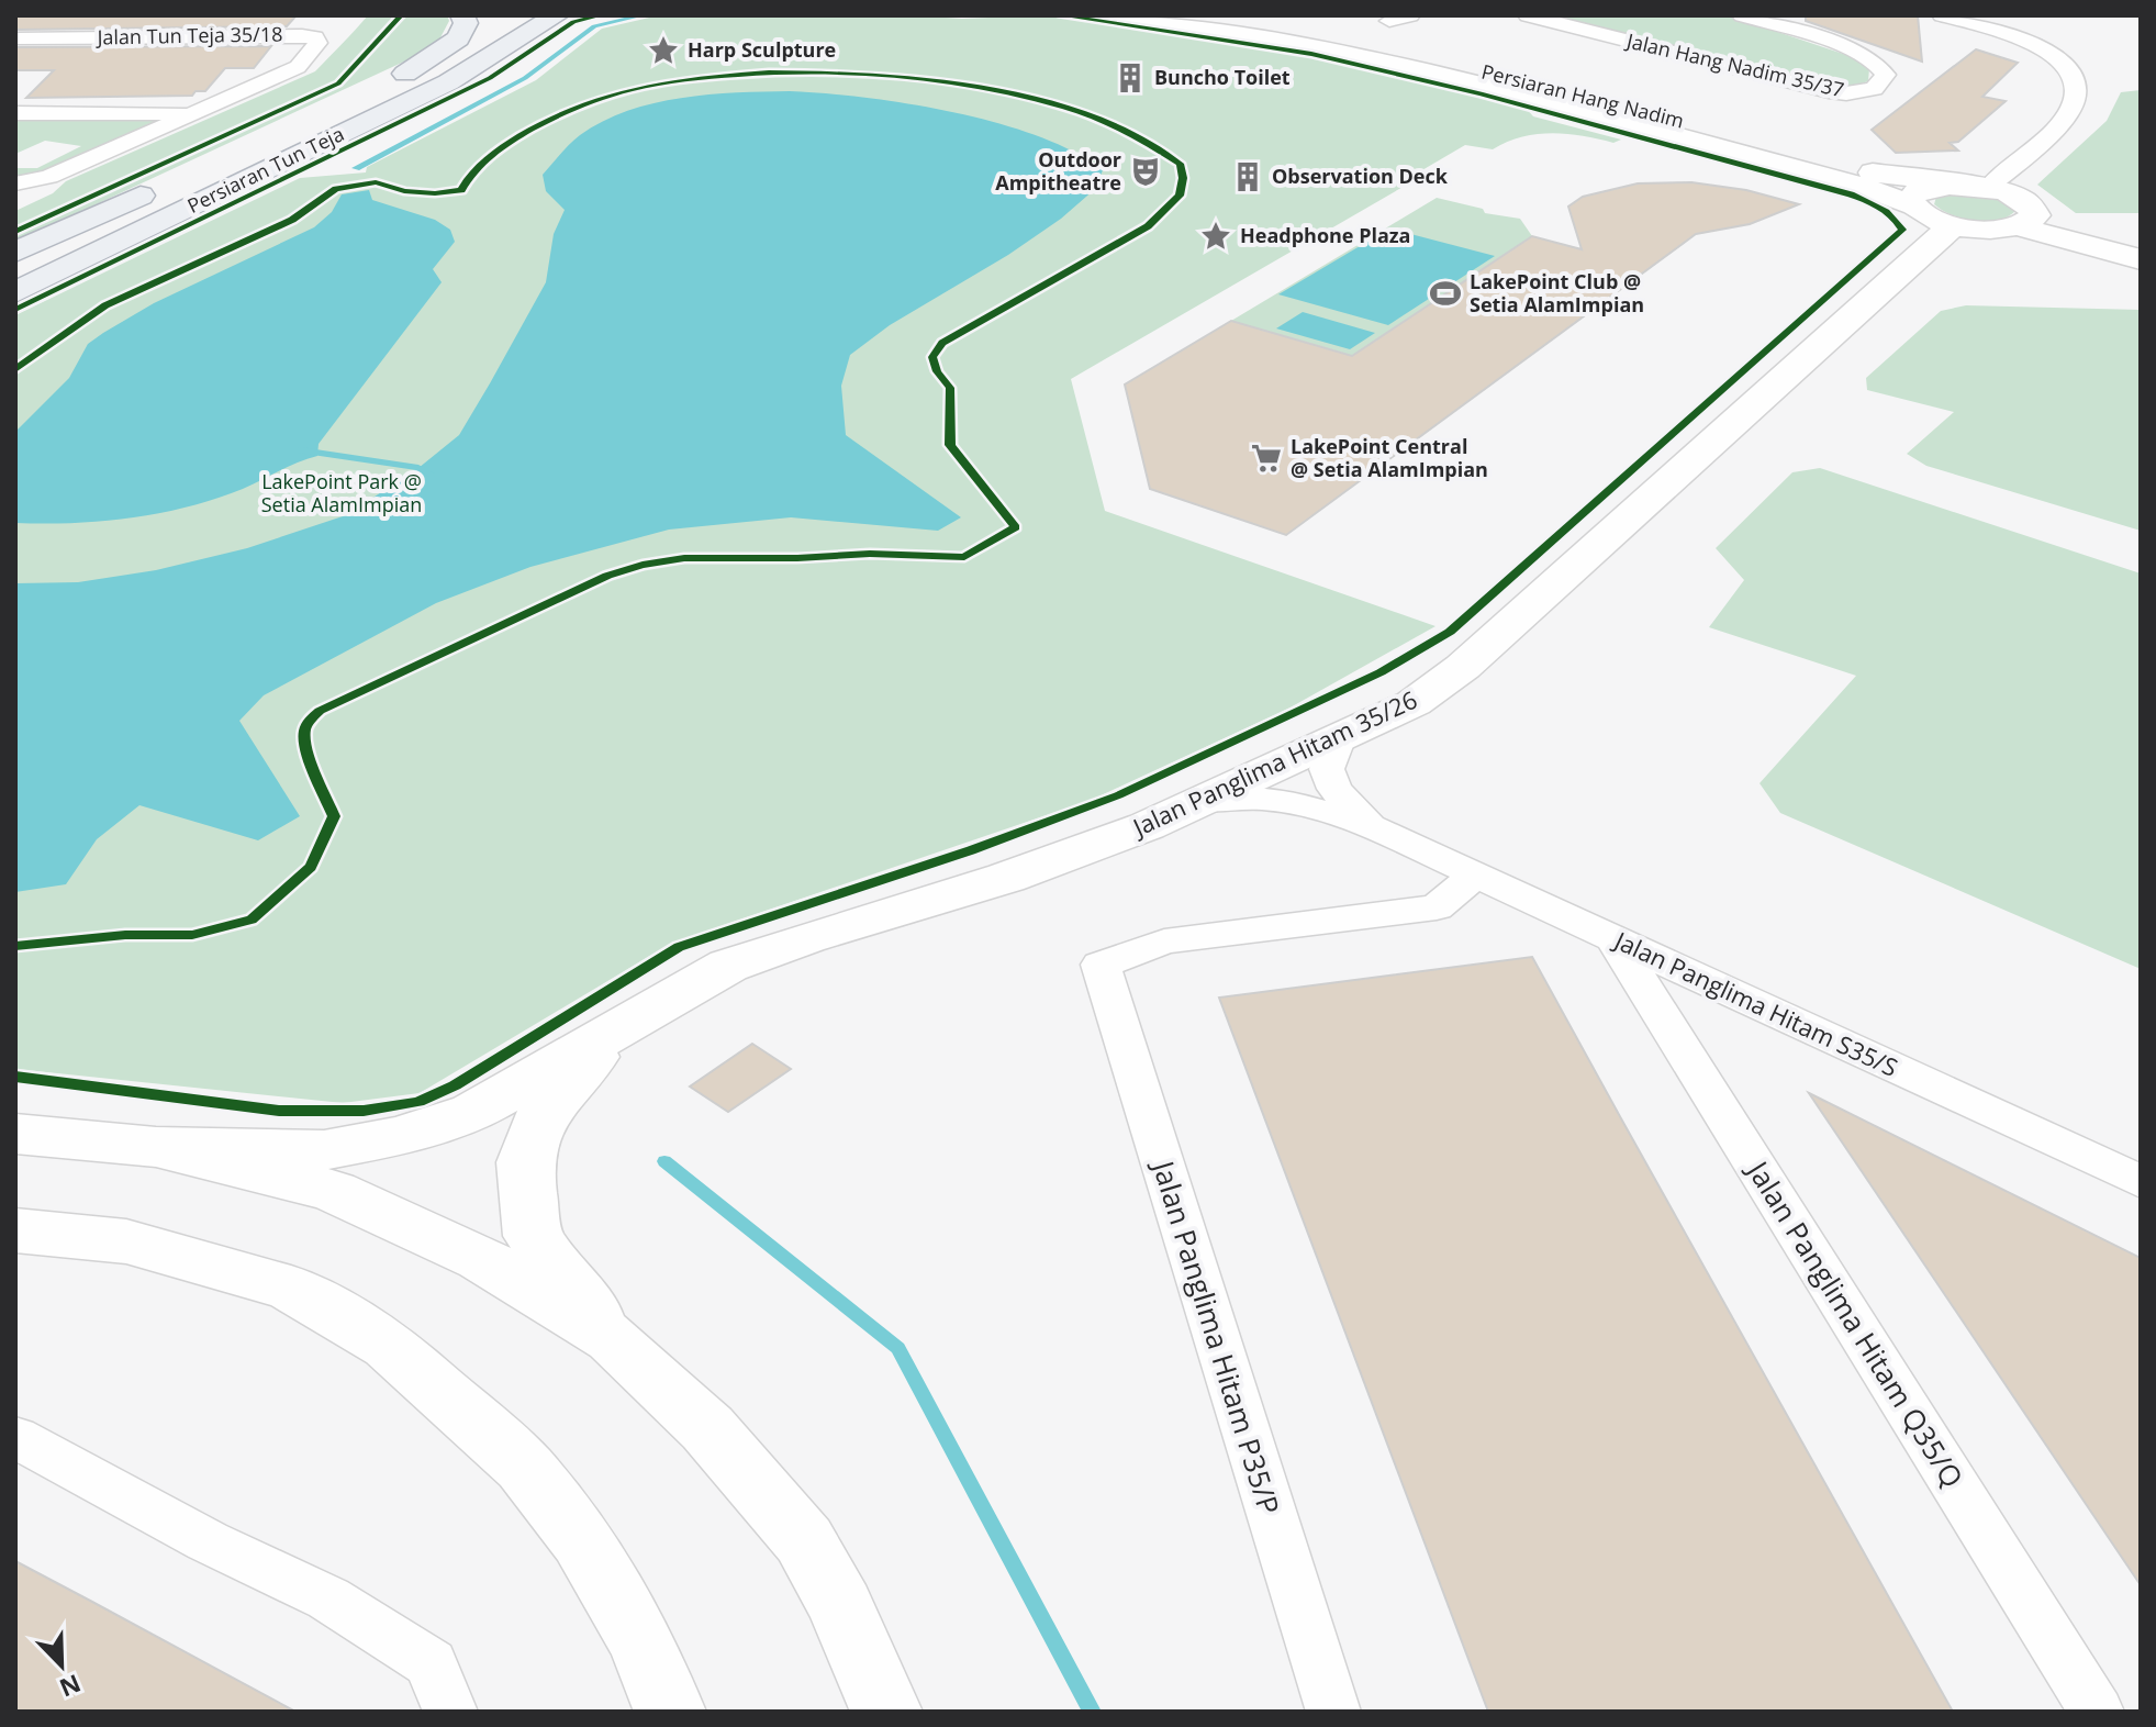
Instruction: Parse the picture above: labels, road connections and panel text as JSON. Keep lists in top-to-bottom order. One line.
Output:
{"streets":{"main road":["Persiaran Tun Teja"],"street":["Jalan Tun Teja 35/18","Jalan Hang Nadim 35/37","Persiaran Hang Nadim","Jalan Panglima Hitam 35/26","Jalan Panglima Hitam S35/S","Jalan Panglima Hitam Q35/Q","Jalan Panglima Hitam P35/P"]},"crossings":[["Persiaran Hang Nadim","Jalan Panglima Hitam 35/26"],["Jalan Panglima Hitam 35/26","Jalan Panglima Hitam S35/S"],["Jalan Panglima Hitam S35/S","Jalan Panglima Hitam Q35/Q"],["Jalan Panglima Hitam S35/S","Jalan Panglima Hitam P35/P"]],"parks":["LakePoint Park @ Setia AlamImpian"],"places":{"place":["Harp Sculpture","Headphone Plaza"],"building":["Buncho Toilet","Observation Deck"],"theatre":["Outdoor Ampitheatre"],"sports":["LakePoint Club @ Setia AlamImpian"],"supermarket":["LakePoint Central @ Setia AlamImpian"]},"north":"bottom right"}
